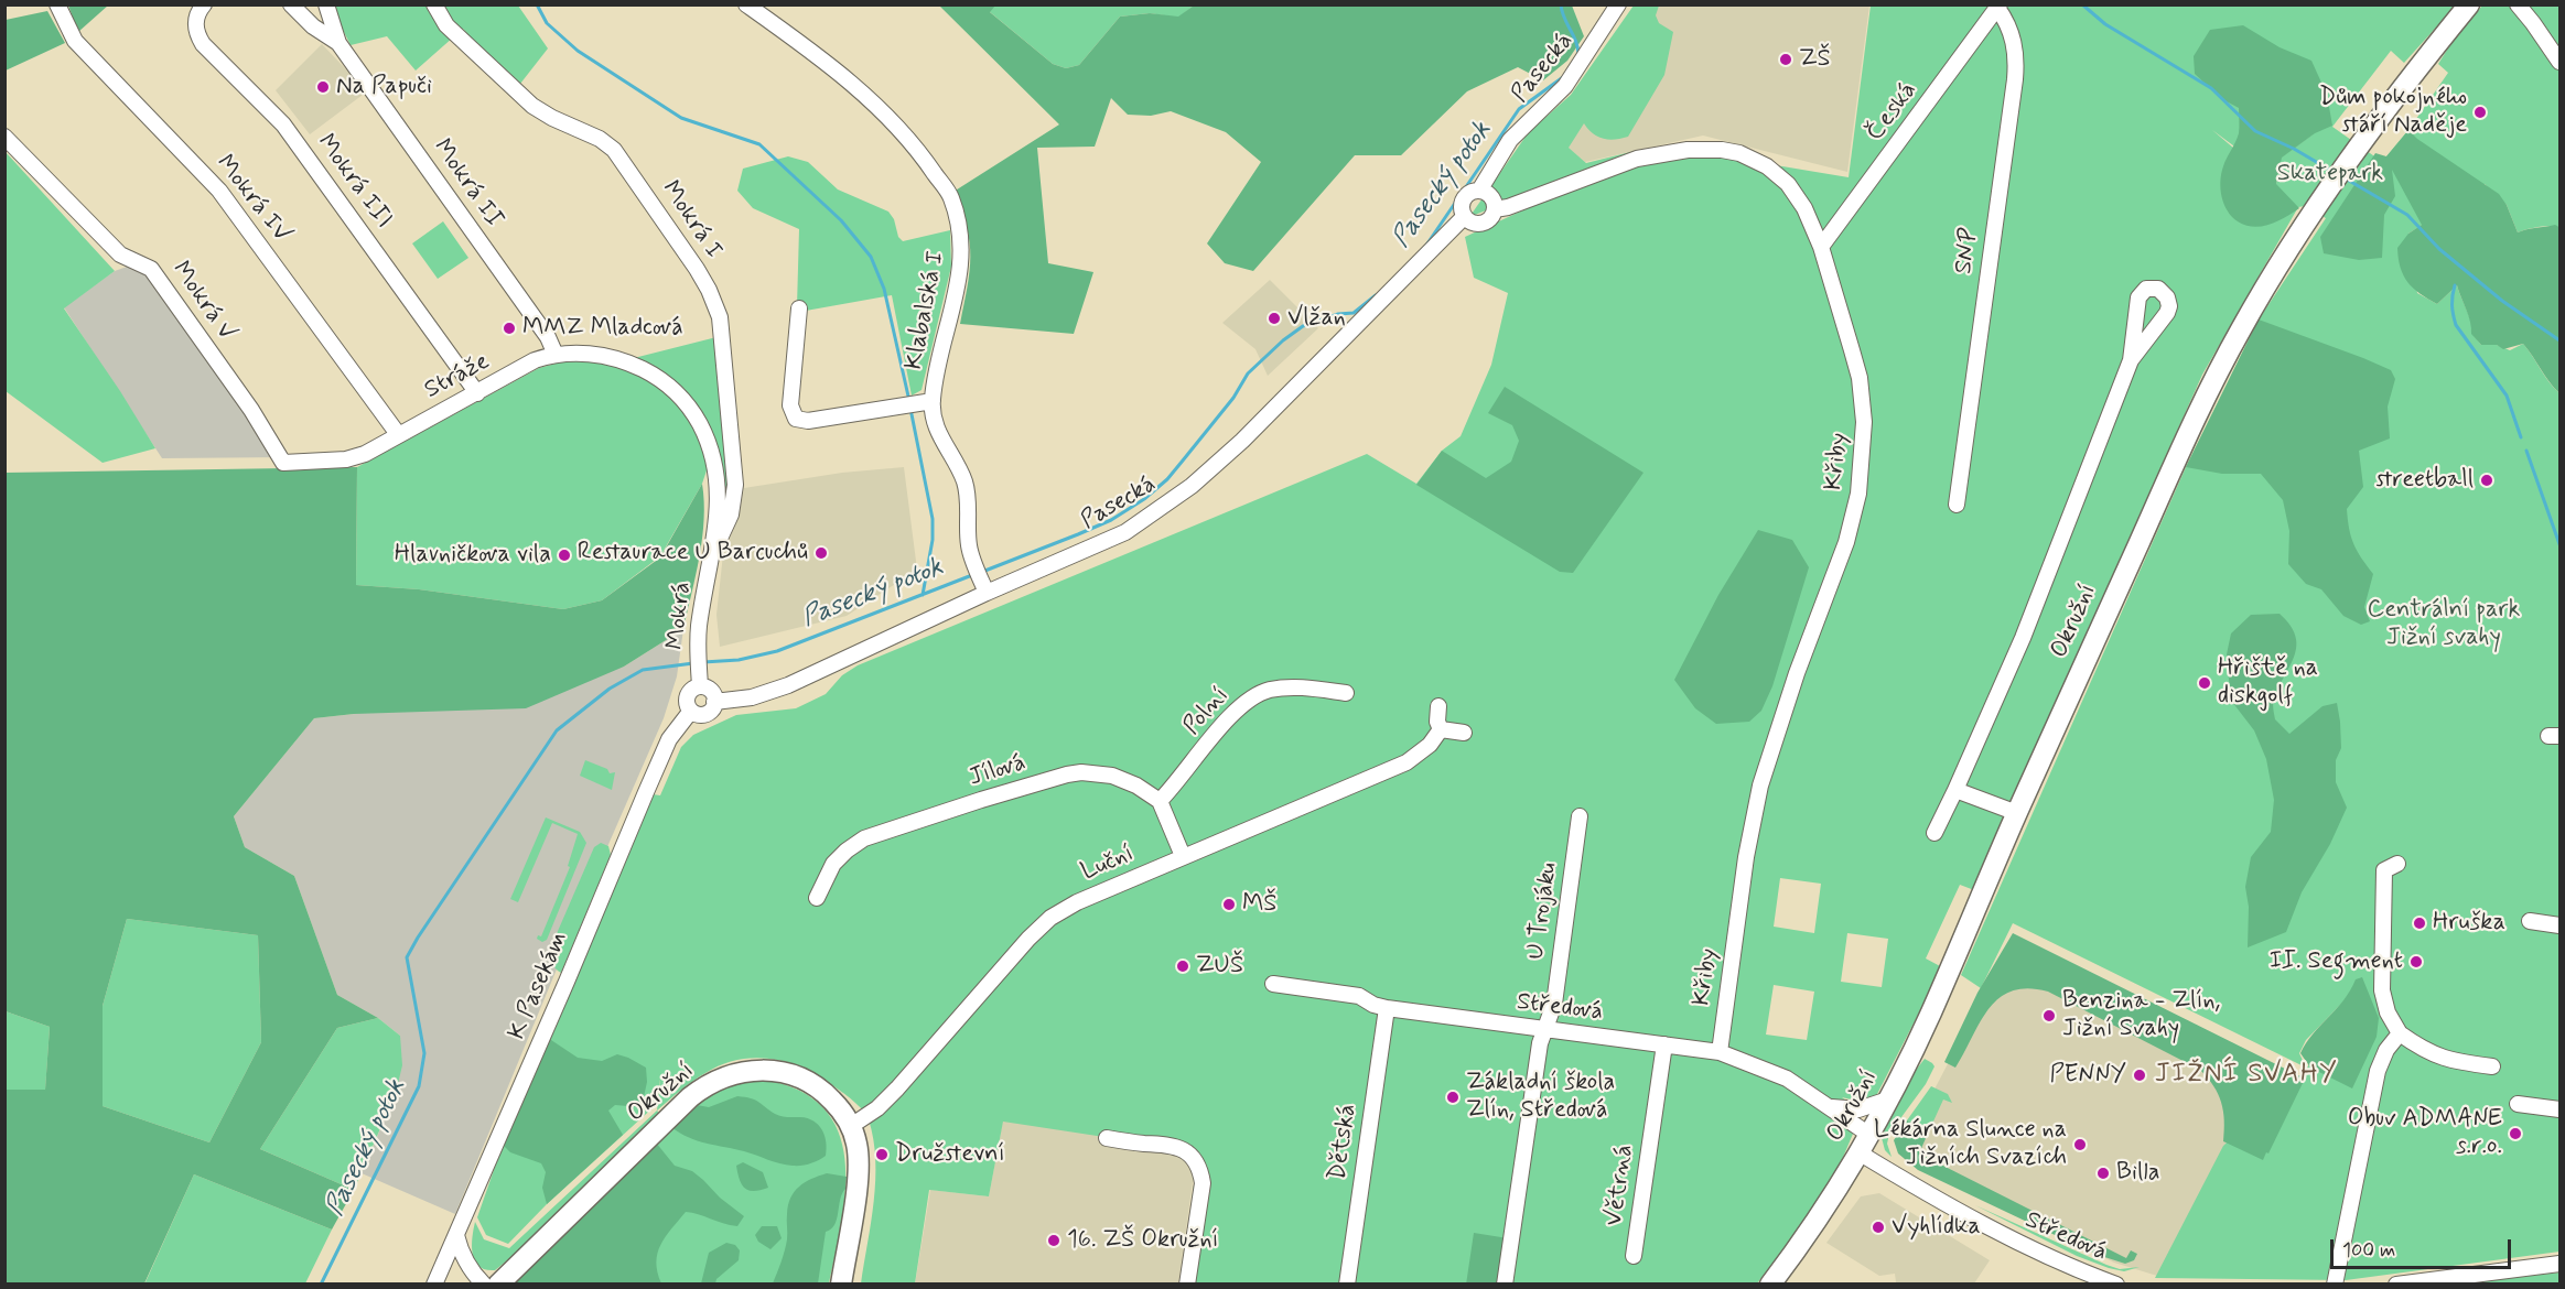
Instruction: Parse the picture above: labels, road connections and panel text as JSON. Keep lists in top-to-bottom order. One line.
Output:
{"streets":{"street":["Pasecká","Česká","Mokrá III","Mokrá II","Mokrá IV","Mokrá I","SNP","Mokrá V","Klabalská I","Stráže","Křiby","Mokrá","Okružní","Polní","Jílová","Luční","U Trojáku","K Pasekám","Středová","Dětská","Větrná"]},"crossings":[["Pasecká","Klabalská I"],["Pasecká","Křiby"],["Pasecká","Mokrá"],["Pasecká","K Pasekám"],["Česká","SNP"],["Česká","Křiby"],["Mokrá III","Stráže"],["Mokrá II","Stráže"],["Mokrá IV","Stráže"],["Mokrá I","Stráže"],["Mokrá I","Mokrá"],["Mokrá V","Stráže"],["Stráže","Mokrá"],["Křiby","Středová"],["Mokrá","K Pasekám"],["Okružní","Luční"],["Okružní","Středová"],["Polní","Jílová"],["U Trojáku","Středová"],["Středová","Dětská"],["Středová","Větrná"]],"districts":["JIŽNÍ SVAHY"],"water":["Pasecký potok"],"parks":["Skatepark","Centrální park Jižní svahy"],"places":["ZŠ","Na Papuči","Dům pokojného stáří Naděje","Vlžan","MMZ Mladcová","streetball","Restaurace U Barcuchů","Hlavničkova vila","Hřiště na diskgolf","MŠ","Hruška","II. Segment","ZUŠ","Benzina - Zlín, Jižní Svahy","PENNY","Základní škola Zlín, Středová","Obuv ADMANE s.r.o.","Lékárna Slunce na Jižních Svazích","Družstevní","Billa","Vyhlídka","16. ZŠ Okružní"],"scale_bar":"100 m"}
